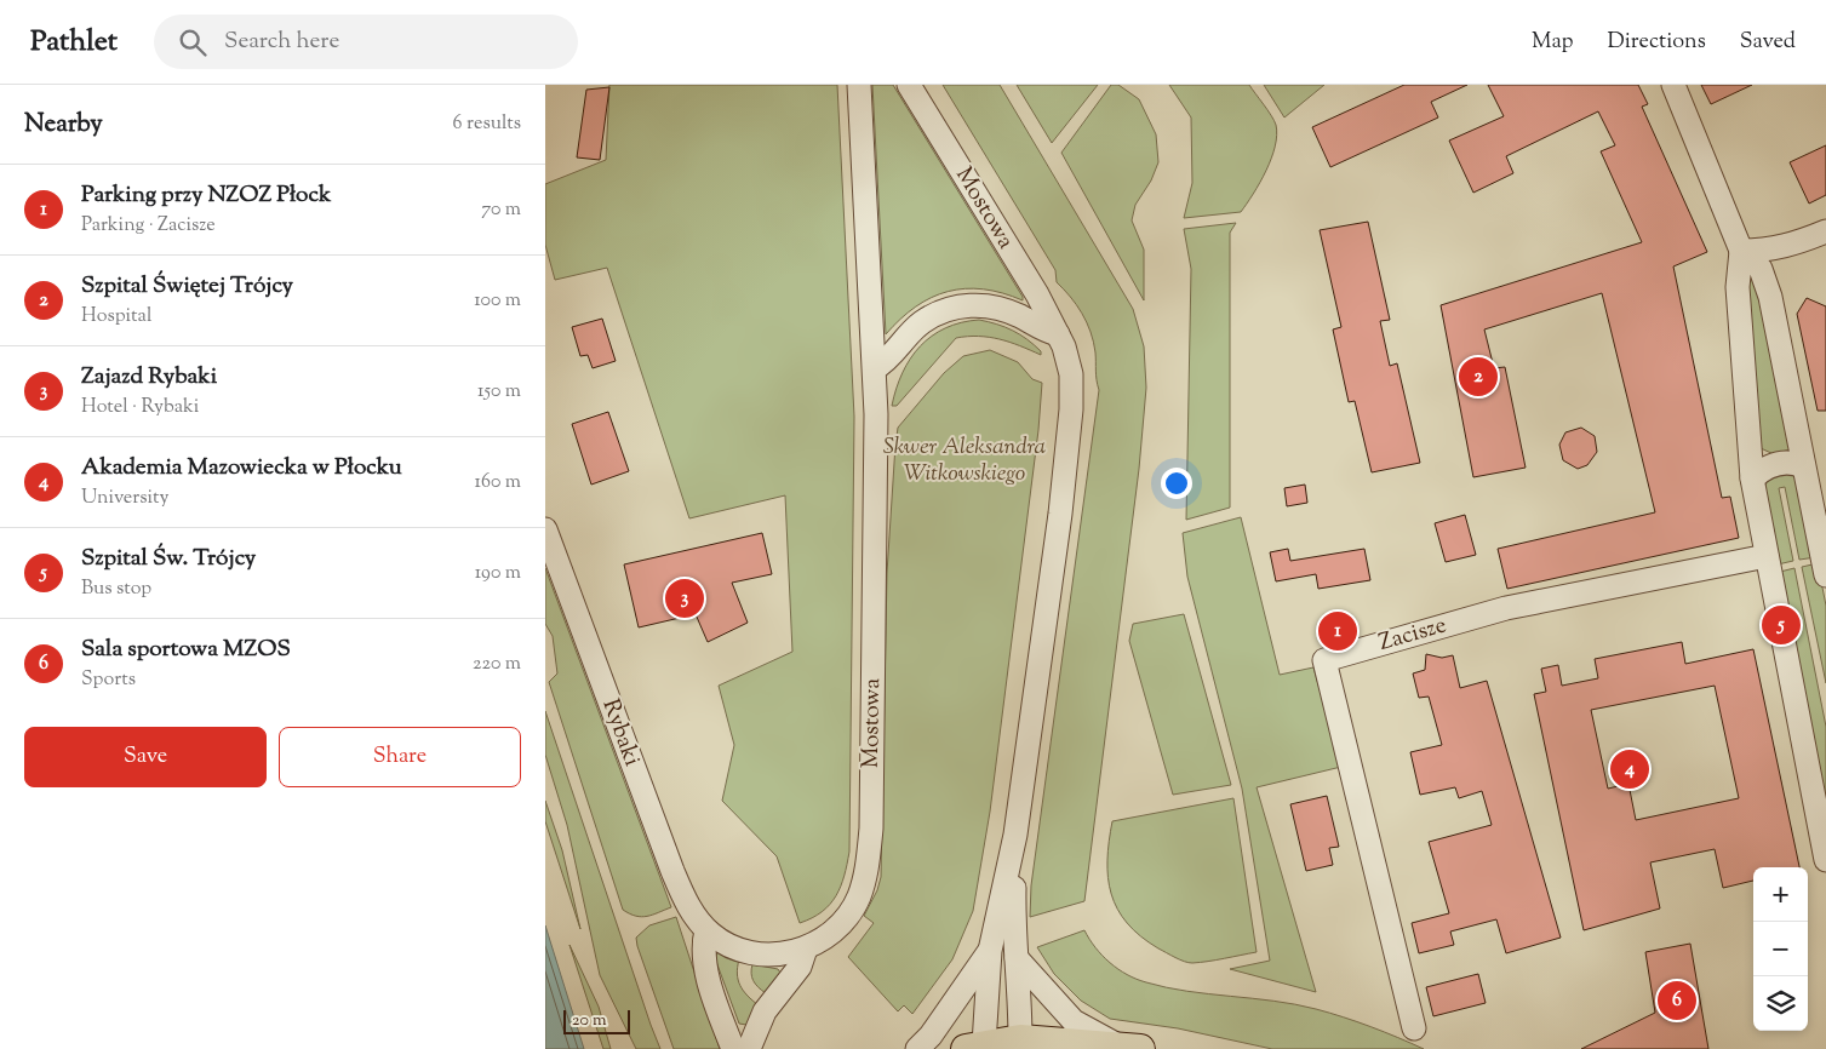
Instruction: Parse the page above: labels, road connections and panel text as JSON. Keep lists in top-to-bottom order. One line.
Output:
{"streets":{"main road":["Mostowa"],"street":["Zacisze","Rybaki"]},"crossings":[["Mostowa","Rybaki"]],"parks":["Skwer Aleksandra Witkowskiego"],"scale_bar":"20 m","page":{"header":"Pathlet","search":"Search here","nav":["Map","Directions","Saved"],"heading":["Nearby","6 results"],"list":[{"mark":"1","name":"Parking przy NZOZ Płock","note":"Parking · Zacisze","value":"70 m"},{"mark":"2","name":"Szpital Świętej Trójcy","note":"Hospital","value":"100 m"},{"mark":"3","name":"Zajazd Rybaki","note":"Hotel · Rybaki","value":"150 m"},{"mark":"4","name":"Akademia Mazowiecka w Płocku","note":"University","value":"160 m"},{"mark":"5","name":"Szpital Św. Trójcy","note":"Bus stop","value":"190 m"},{"mark":"6","name":"Sala sportowa MZOS","note":"Sports","value":"220 m"}],"pins":["2","3","5","1","4","6"],"buttons":["Save","Share"],"map_buttons":["+","−"],"scale":"20 m"}}
